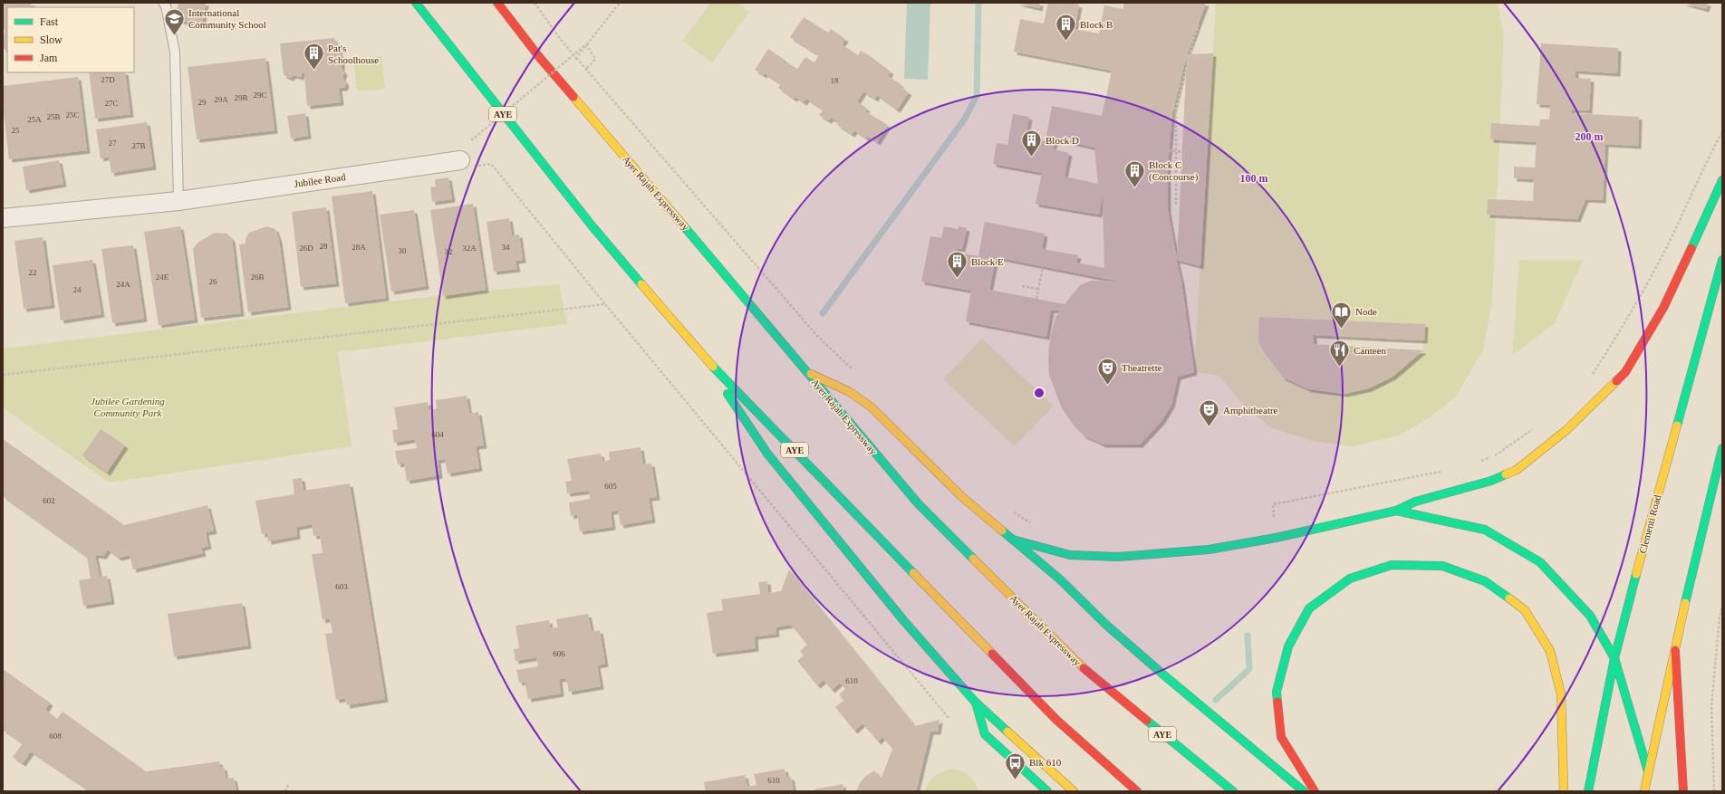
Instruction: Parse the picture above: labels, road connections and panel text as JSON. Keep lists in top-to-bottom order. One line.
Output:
{"streets":{"main road":["AYE","Ayer Rajah Expressway","Clementi Road"],"street":["Jubilee Road"]},"parks":["Jubilee Gardening Community Park"],"places":{"school or university":["International Community School"],"building":["Block B","Pat's Schoolhouse","Block D","Block C (Concourse)","Block E"],"library":["Node"],"restaurant":["Canteen"],"theatre":["Theatrette","Amphitheatre"],"bus stop":["Blk 610"]},"house_numbers":["27D","18","29C","29B","29A","29","27C","25C","25B","25A","25","27","27B","28","28A","34","26D","32A","30","32","22","24E","26B","26","24A","24","604","605","602","603","606","610","608","610"],"legend":["Fast","Slow","Jam"],"rings":["200 m","100 m"]}
